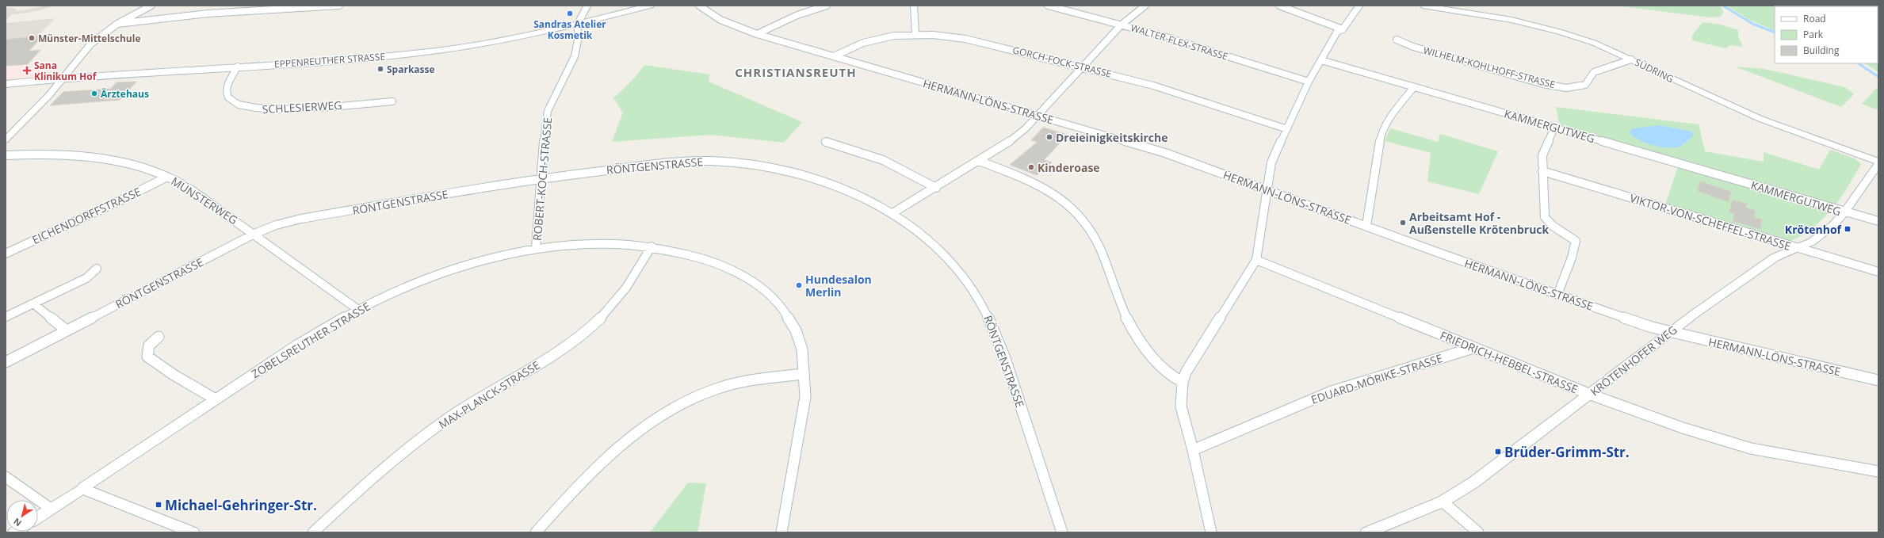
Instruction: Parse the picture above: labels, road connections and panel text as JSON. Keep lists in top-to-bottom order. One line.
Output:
{"streets":{"main road":["EPPENREUTHER STRASSE"],"street":["WALTER-FLEX-STRASSE","GORCH-FOCK-STRASSE","WILHELM-KOHLHOFF-STRASSE","SÜDRING","HERMANN-LÖNS-STRASSE","SCHLESIERWEG","KAMMERGUTWEG","RÖNTGENSTRASSE","ROBERT-KOCH-STRASSE","MÜNSTERWEG","EICHENDORFFSTRASSE","VIKTOR-VON-SCHEFFEL-STRASSE","ZOBELSREUTHER STRASSE","KRÖTENHOFER WEG","FRIEDRICH-HEBBEL-STRASSE","EDUARD-MÖRIKE-STRASSE","MAX-PLANCK-STRASSE"]},"crossings":[["EPPENREUTHER STRASSE","SCHLESIERWEG"],["EPPENREUTHER STRASSE","ROBERT-KOCH-STRASSE"],["GORCH-FOCK-STRASSE","HERMANN-LÖNS-STRASSE"],["WILHELM-KOHLHOFF-STRASSE","SÜDRING"],["SÜDRING","KRÖTENHOFER WEG"],["HERMANN-LÖNS-STRASSE","KRÖTENHOFER WEG"],["KAMMERGUTWEG","KRÖTENHOFER WEG"],["RÖNTGENSTRASSE","ROBERT-KOCH-STRASSE"],["RÖNTGENSTRASSE","MÜNSTERWEG"],["ROBERT-KOCH-STRASSE","ZOBELSREUTHER STRASSE"],["MÜNSTERWEG","EICHENDORFFSTRASSE"],["MÜNSTERWEG","ZOBELSREUTHER STRASSE"],["VIKTOR-VON-SCHEFFEL-STRASSE","KRÖTENHOFER WEG"],["ZOBELSREUTHER STRASSE","MAX-PLANCK-STRASSE"],["KRÖTENHOFER WEG","FRIEDRICH-HEBBEL-STRASSE"],["FRIEDRICH-HEBBEL-STRASSE","EDUARD-MÖRIKE-STRASSE"]],"districts":["CHRISTIANSREUTH"],"places":{"other":["Sandras Atelier Kosmetik","Münster-Mittelschule","Sparkasse","Ärztehaus","Dreieinigkeitskirche","Kinderoase","Arbeitsamt Hof - Außenstelle Krötenbruck","Hundesalon Merlin"],"health":["Sana Klinikum Hof"],"transit":["Krötenhof","Brüder-Grimm-Str.","Michael-Gehringer-Str."]},"legend":["Road","Park","Building"],"north":"bottom left"}
